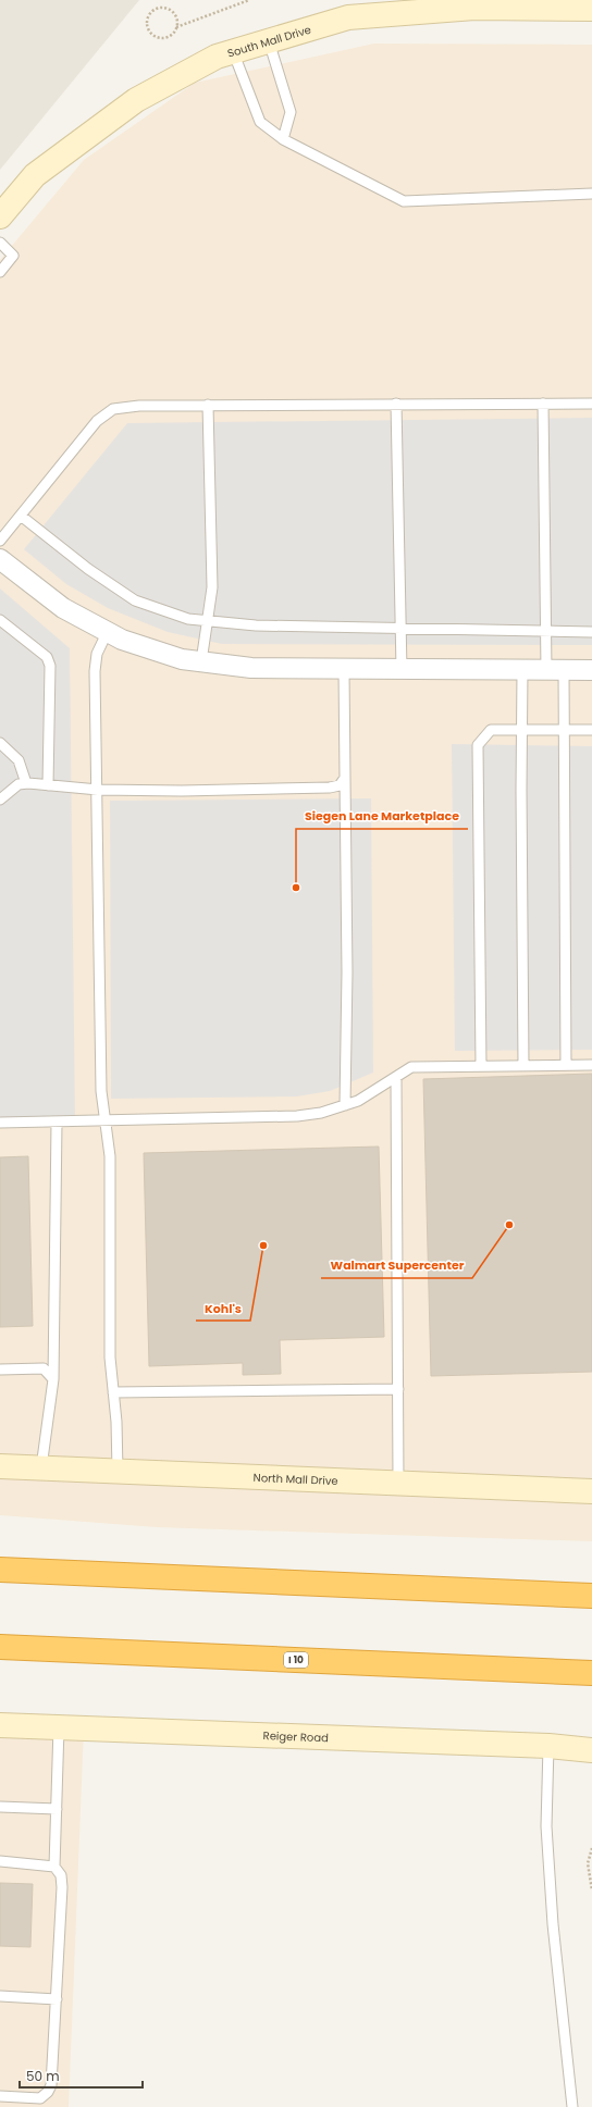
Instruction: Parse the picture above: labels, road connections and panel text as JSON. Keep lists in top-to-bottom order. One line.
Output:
{"streets":{"highway":["I 10"],"street":["South Mall Drive","North Mall Drive","Reiger Road"]},"places":["Siegen Lane Marketplace","Walmart Supercenter","Kohl's"],"scale_bar":"50 m"}
